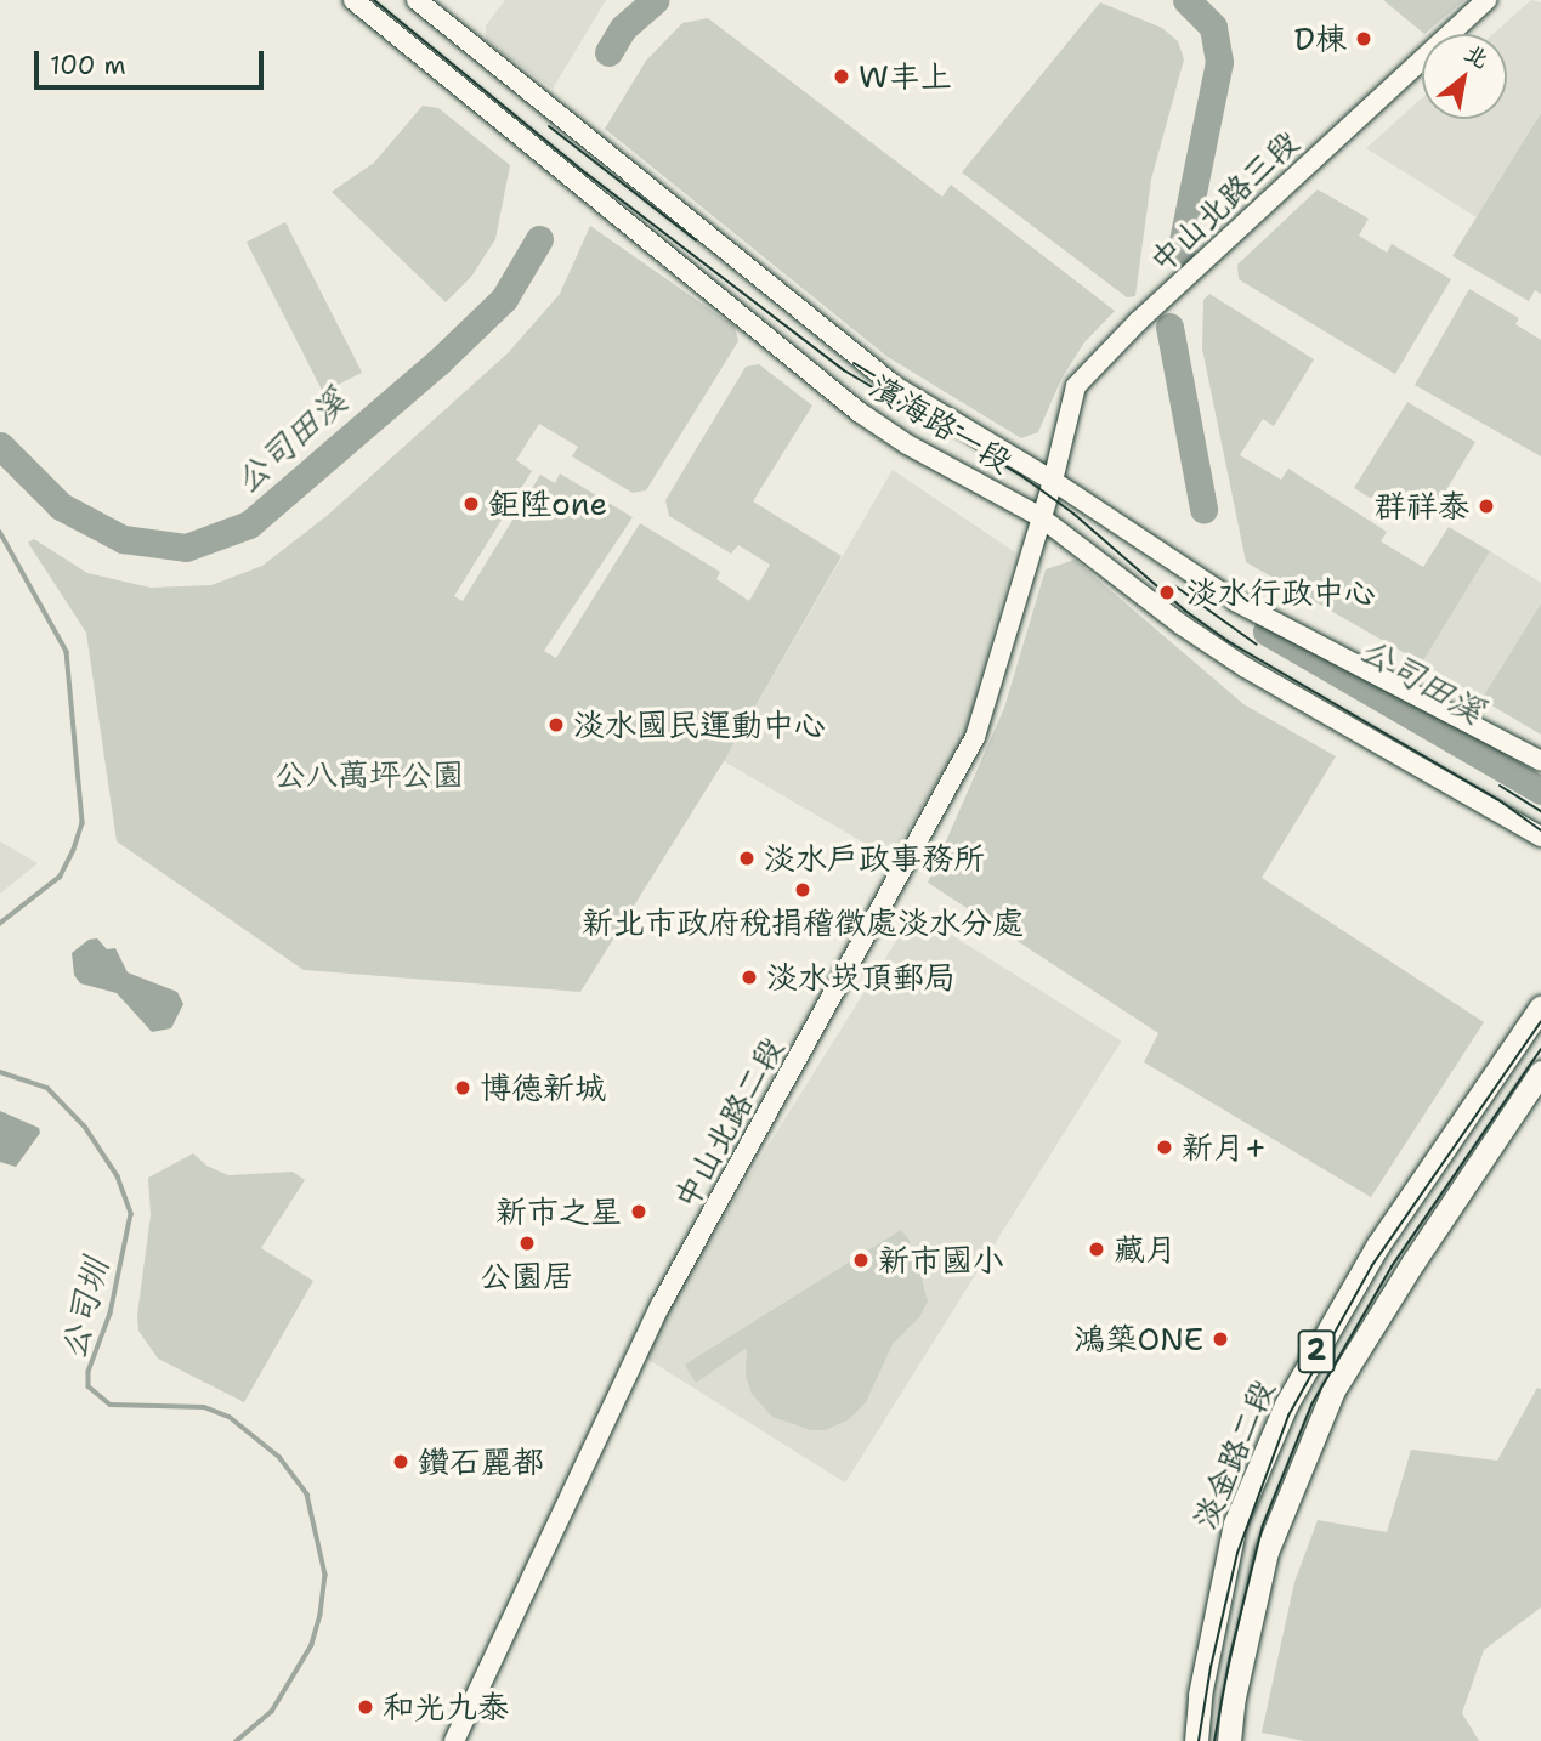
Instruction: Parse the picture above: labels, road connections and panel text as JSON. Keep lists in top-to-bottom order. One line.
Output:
{"streets":{"main road":["2","淡金路二段"],"street":["中山北路三段","濱海路一段","中山北路二段"]},"crossings":[["中山北路三段","濱海路一段"],["中山北路三段","中山北路二段"],["濱海路一段","中山北路二段"]],"water":["公司田溪","公司圳"],"parks":["公八萬坪公園"],"places":["D棟","W丰上","鉅陞one","群祥泰","淡水行政中心","淡水國民運動中心","淡水戶政事務所","新北市政府稅捐稽徵處淡水分處","淡水崁頂郵局","博德新城","新月+","新市之星","公園居","藏月","新市國小","鴻築ONE","鑽石麗都","和光九泰"],"scale_bar":"100 m","north":"top right"}
